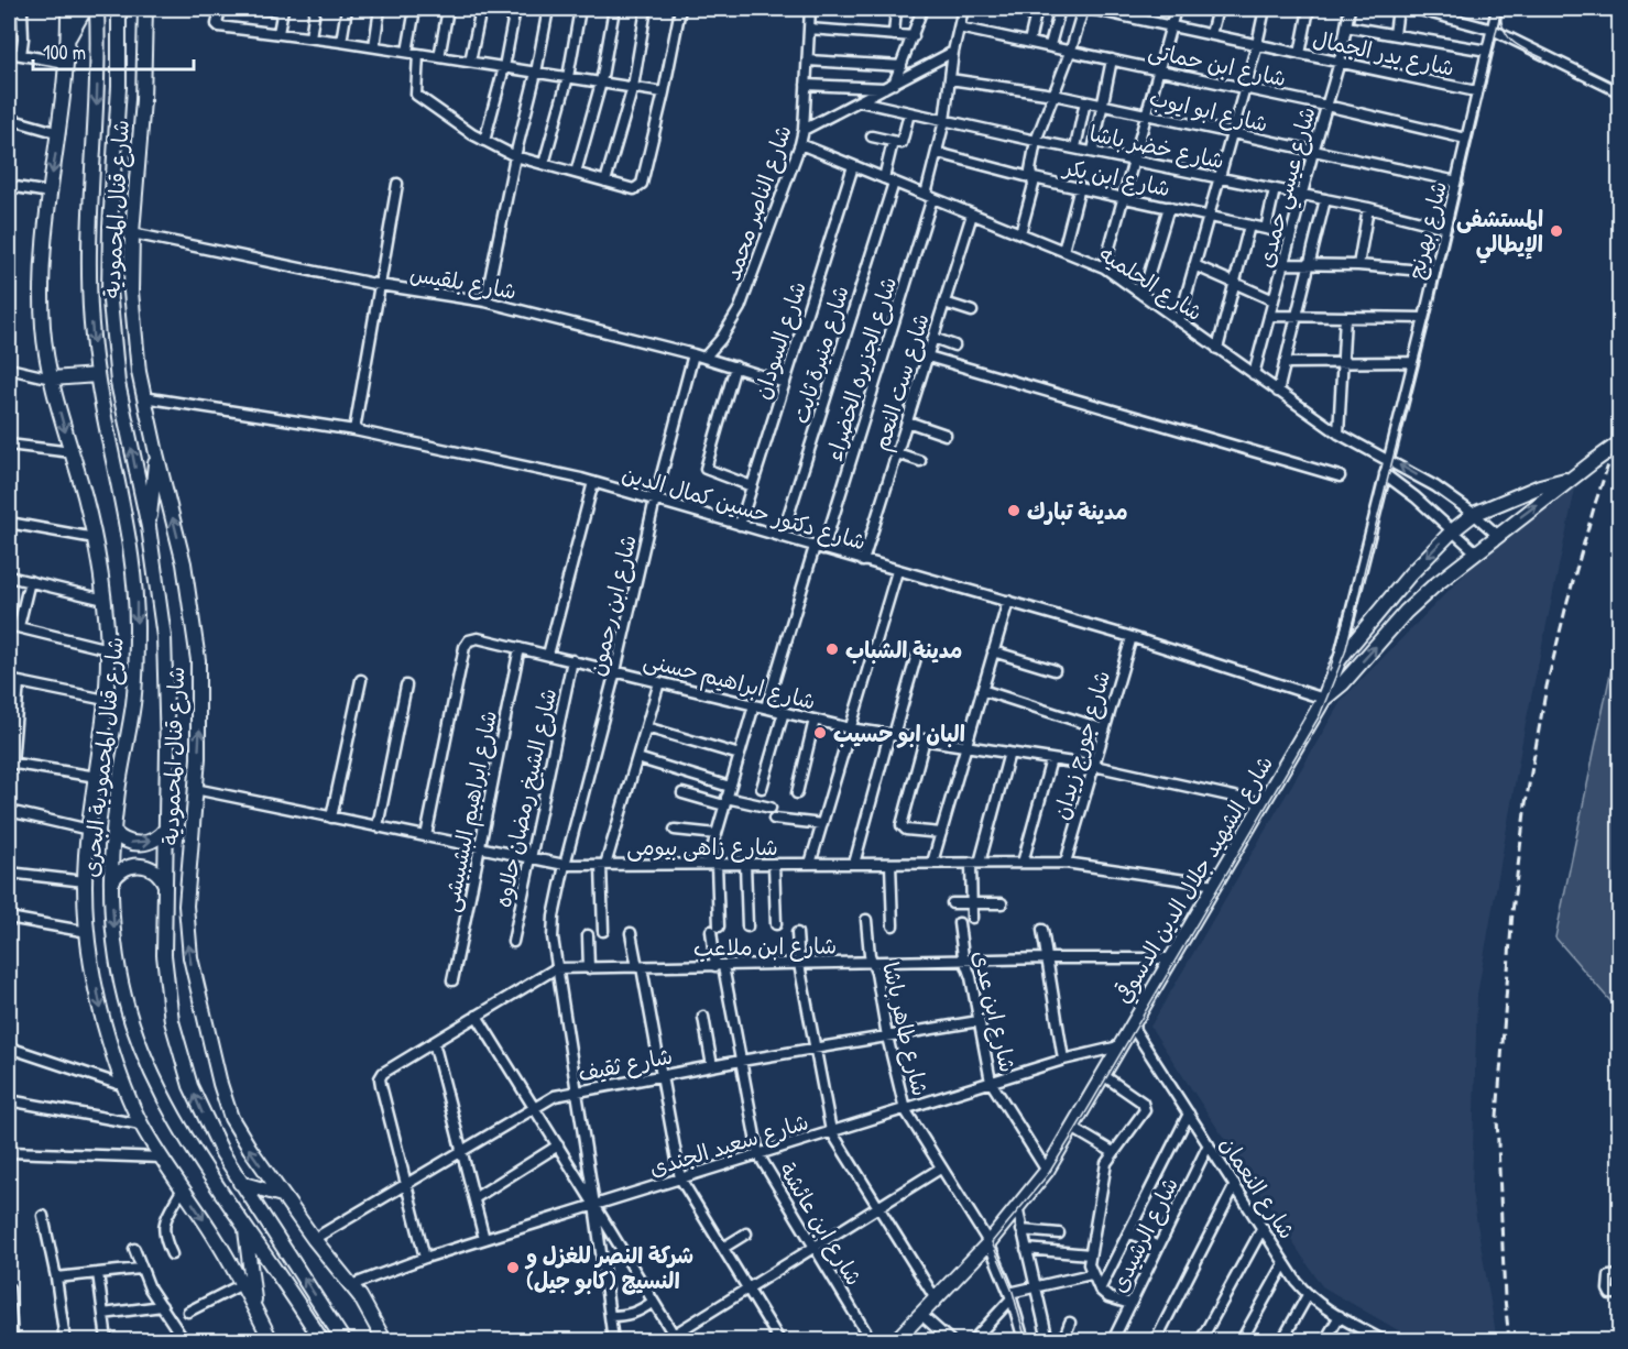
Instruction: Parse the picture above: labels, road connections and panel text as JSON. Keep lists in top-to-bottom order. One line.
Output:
{"streets":{"main road":["شارع قنال المحمودية","شارع قنال المحمودية البحرى","شارع الشهيد جلال الدين الدسوقي"],"street":["شارع بدر الجمال","شارع ابن حماتى","شارع ابو ايوب","شارع خضر باشا","شارع ابن بكر","شارع عيسي حمدى","شارع الناصر محمد","شارع بهرنج","شارع بلقيس","شارع الحلميه","شارع السودان","شارع منيرة ثابت","شارع الجزيره الخضراء","شارع ست النعم","شارع دكتور حسين كمال الدين","شارع ابن رحمون","شارع ابراهيم حسنى","شارع جورج زيدان","شارع الشيخ رمضان حلاوه","شارع ابراهيم البشبيشى","شارع زاهى بيومى","شارع ابن ملاعب","شارع ابن عدى","شارع طاهر باشا","شارع ثقيف","شارع سعيد الجندى","شارع النعمان","شارع ابن عائشة","شارع الرشيدى"]},"crossings":[["شارع بدر الجمال","شارع عيسي حمدى"],["شارع بدر الجمال","شارع بهرنج"],["شارع ابن حماتى","شارع عيسي حمدى"],["شارع ابن حماتى","شارع بهرنج"],["شارع ابن حماتى","شارع الجزيره الخضراء"],["شارع ابو ايوب","شارع عيسي حمدى"],["شارع ابو ايوب","شارع بهرنج"],["شارع ابو ايوب","شارع الجزيره الخضراء"],["شارع خضر باشا","شارع عيسي حمدى"],["شارع خضر باشا","شارع بهرنج"],["شارع خضر باشا","شارع الجزيره الخضراء"],["شارع ابن بكر","شارع عيسي حمدى"],["شارع ابن بكر","شارع الجزيره الخضراء"],["شارع عيسي حمدى","شارع الحلميه"],["شارع الناصر محمد","شارع بلقيس"],["شارع الناصر محمد","شارع الحلميه"],["شارع قنال المحمودية","شارع بلقيس"],["شارع قنال المحمودية","شارع دكتور حسين كمال الدين"],["شارع قنال المحمودية","شارع زاهى بيومى"],["شارع قنال المحمودية","شارع ثقيف"],["شارع قنال المحمودية","شارع سعيد الجندى"],["شارع بهرنج","شارع الحلميه"],["شارع بهرنج","شارع الشهيد جلال الدين الدسوقي"],["شارع بلقيس","شارع السودان"],["شارع بلقيس","شارع ابن رحمون"],["شارع الحلميه","شارع السودان"],["شارع الحلميه","شارع منيرة ثابت"],["شارع الحلميه","شارع الجزيره الخضراء"],["شارع الحلميه","شارع ست النعم"],["شارع الحلميه","شارع الشهيد جلال الدين الدسوقي"],["شارع السودان","شارع دكتور حسين كمال الدين"],["شارع منيرة ثابت","شارع دكتور حسين كمال الدين"],["شارع الجزيره الخضراء","شارع دكتور حسين كمال الدين"],["شارع الجزيره الخضراء","شارع ابراهيم حسنى"],["شارع ست النعم","شارع دكتور حسين كمال الدين"],["شارع دكتور حسين كمال الدين","شارع ابن رحمون"],["شارع دكتور حسين كمال الدين","شارع جورج زيدان"],["شارع دكتور حسين كمال الدين","شارع الشهيد جلال الدين الدسوقي"],["شارع ابن رحمون","شارع ابراهيم حسنى"],["شارع ابن رحمون","شارع زاهى بيومى"],["شارع ابن رحمون","شارع ابن ملاعب"],["شارع ابن رحمون","شارع ثقيف"],["شارع ابن رحمون","شارع سعيد الجندى"],["شارع ابراهيم حسنى","شارع جورج زيدان"],["شارع ابراهيم حسنى","شارع الشيخ رمضان حلاوه"],["شارع ابراهيم حسنى","شارع ابراهيم البشبيشى"],["شارع ابراهيم حسنى","شارع زاهى بيومى"],["شارع ابراهيم حسنى","شارع الشهيد جلال الدين الدسوقي"],["شارع ابراهيم حسنى","شارع ابن عائشة"],["شارع جورج زيدان","شارع زاهى بيومى"],["شارع الشيخ رمضان حلاوه","شارع زاهى بيومى"],["شارع ابراهيم البشبيشى","شارع زاهى بيومى"],["شارع زاهى بيومى","شارع الشهيد جلال الدين الدسوقي"],["شارع زاهى بيومى","شارع ابن عائشة"],["شارع الشهيد جلال الدين الدسوقي","شارع ابن ملاعب"],["شارع الشهيد جلال الدين الدسوقي","شارع ابن عدى"],["شارع الشهيد جلال الدين الدسوقي","شارع طاهر باشا"],["شارع الشهيد جلال الدين الدسوقي","شارع سعيد الجندى"],["شارع الشهيد جلال الدين الدسوقي","شارع النعمان"],["شارع ابن ملاعب","شارع ابن عدى"],["شارع ابن ملاعب","شارع طاهر باشا"],["شارع ابن ملاعب","شارع ابن عائشة"],["شارع ابن عدى","شارع ثقيف"],["شارع ابن عدى","شارع سعيد الجندى"],["شارع طاهر باشا","شارع ثقيف"],["شارع طاهر باشا","شارع سعيد الجندى"],["شارع ثقيف","شارع ابن عائشة"],["شارع سعيد الجندى","شارع ابن عائشة"],["شارع النعمان","شارع الرشيدى"]],"places":["المستشفى الإيطالي","مدينة تبارك","مدينة الشباب","البان ابو حسيب","شركة النصر للغزل و النسيج (كابو جيل)"],"scale_bar":"100 m"}
